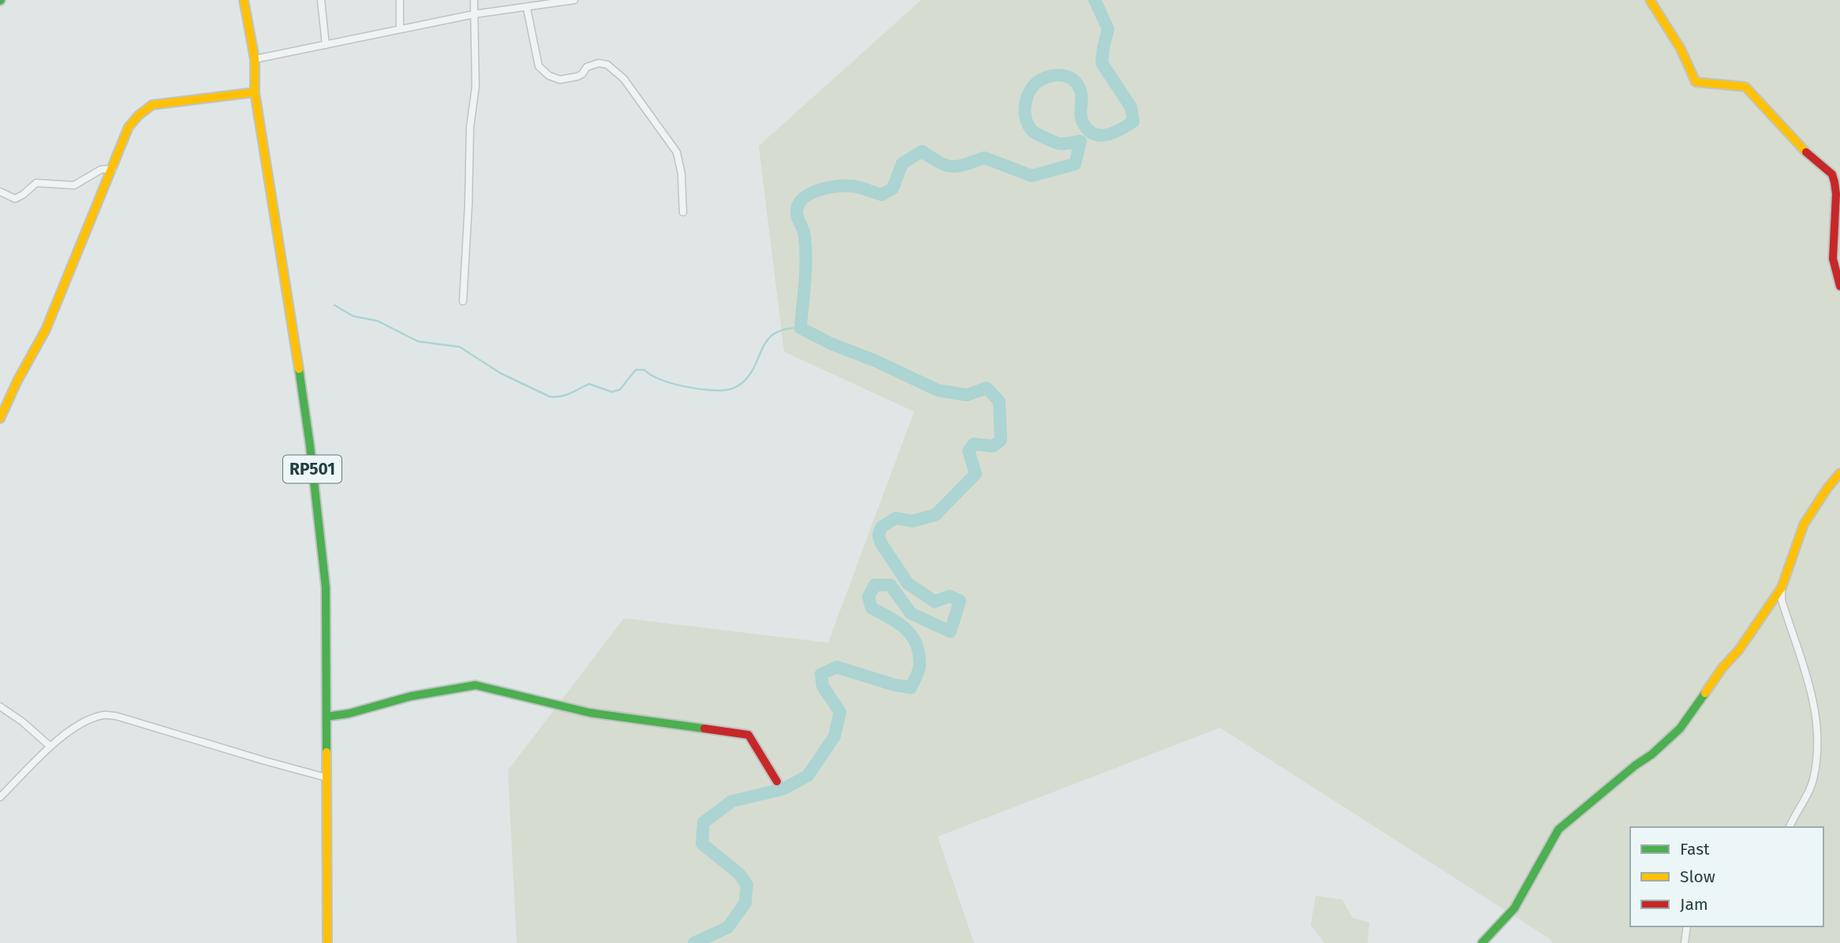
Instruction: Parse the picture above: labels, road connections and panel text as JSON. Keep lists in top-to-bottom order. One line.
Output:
{"streets":{"street":["RP501"]},"legend":["Fast","Slow","Jam"]}
